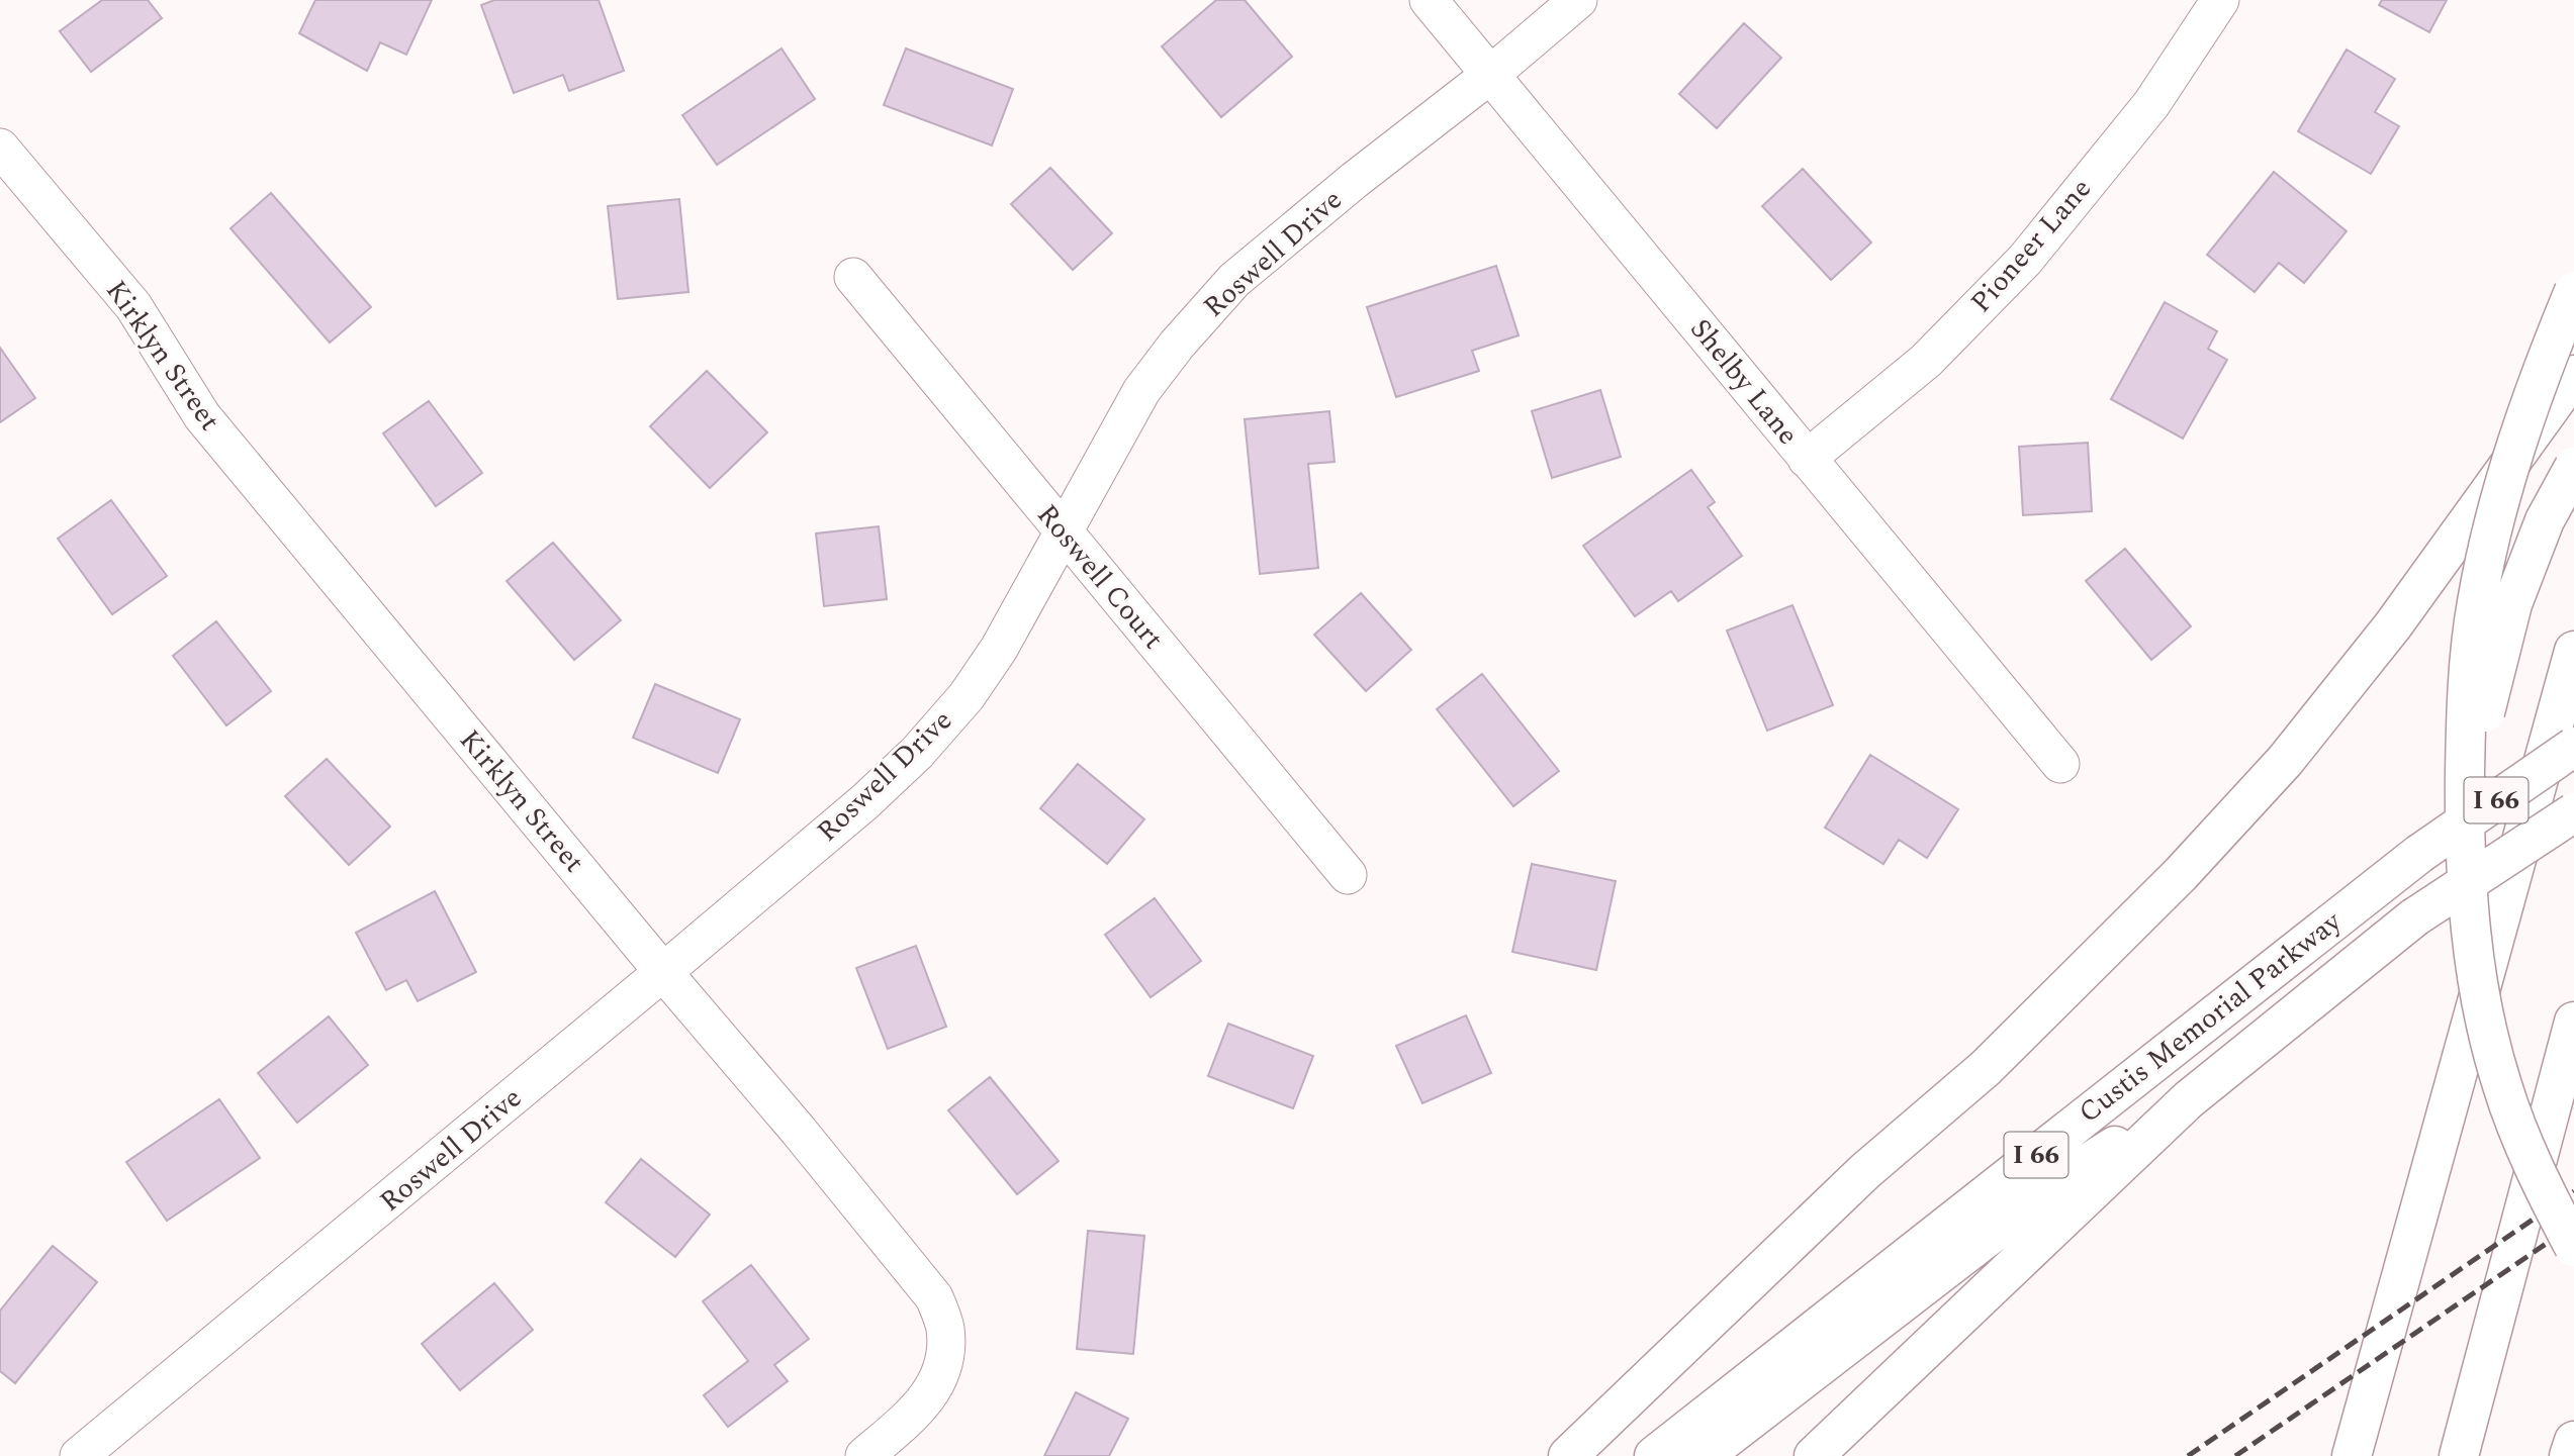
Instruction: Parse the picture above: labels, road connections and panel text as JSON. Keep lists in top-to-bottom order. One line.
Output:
{"streets":{"highway":["I 66","Custis Memorial Parkway"],"street":["Pioneer Lane","Roswell Drive","Kirklyn Street","Shelby Lane","Roswell Court"]},"crossings":[["Pioneer Lane","Shelby Lane"],["Roswell Drive","Kirklyn Street"],["Roswell Drive","Shelby Lane"],["Roswell Drive","Roswell Court"]]}
